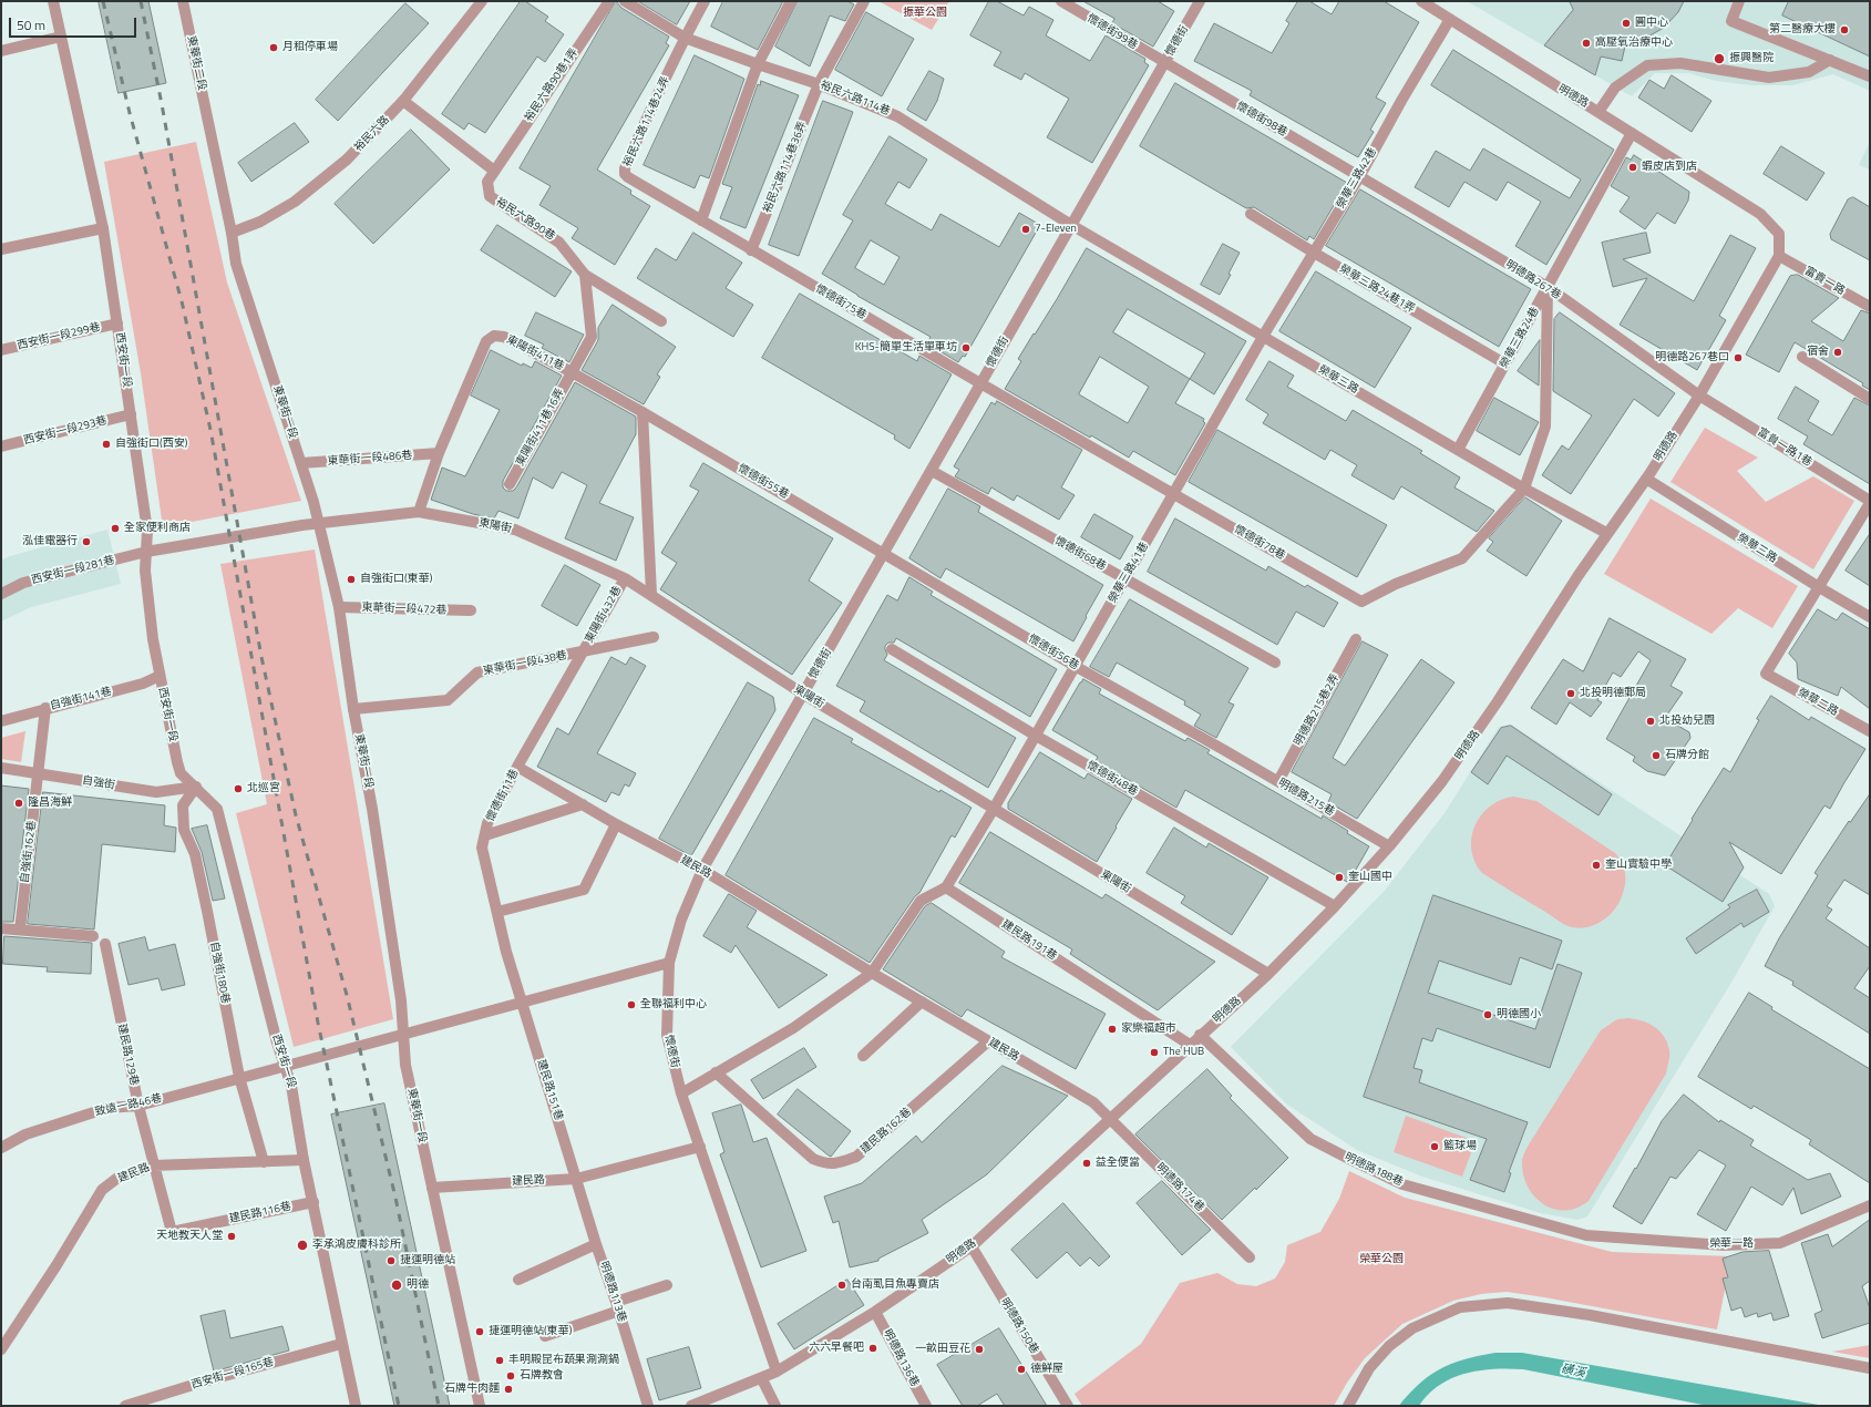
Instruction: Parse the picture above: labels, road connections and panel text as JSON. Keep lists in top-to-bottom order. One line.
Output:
{"streets":{"street":["懷德街99巷","懷德街","東華街二段","裕民六路90巷1弄","明德路","裕民六路114巷","懷德街98巷","裕民六路114巷24弄","裕民六路","裕民六路114巷36弄","榮華三路42巷","裕民六路90巷","明德路267巷","富貴一路","榮華三路24巷1弄","懷德街75巷","西安街一段299巷","榮華三路24巷","東陽街411巷","西安街一段","榮華三路","東華街一段","東陽街411巷16弄","西安街一段293巷","富貴一路1巷","東華街一段486巷","懷德街55巷","東陽街","懷德街78巷","懷德街68巷","西安街一段281巷","榮華三路41巷","東華街一段472巷","東陽街432巷","懷德街56巷","東華街一段438巷","自強街141巷","榮華二路","明德路215巷2弄","懷德街48巷","自強街","懷德街11巷","明德路215巷","自強街162巷","建民路","建民路191巷","自強街180巷","建民路129巷","建民路151巷","致遠一路46巷","建民路162巷","明德路188巷","明德路174巷","建民路116巷","榮華一路","明德路113巷","明德路150巷","明德路136巷","西安街一段165巷"]},"crossings":[["懷德街99巷","懷德街"],["懷德街99巷","懷德街98巷"],["懷德街","明德路"],["懷德街","裕民六路114巷"],["懷德街","懷德街98巷"],["懷德街","懷德街75巷"],["懷德街","榮華三路"],["懷德街","懷德街55巷"],["懷德街","東陽街"],["懷德街","懷德街78巷"],["懷德街","懷德街68巷"],["懷德街","懷德街56巷"],["懷德街","建民路"],["懷德街","致遠一路46巷"],["東華街二段","東華街一段"],["裕民六路90巷1弄","裕民六路90巷"],["明德路","榮華三路42巷"],["明德路","明德路267巷"],["明德路","富貴一路"],["明德路","榮華三路24巷"],["明德路","榮華三路"],["明德路","富貴一路1巷"],["明德路","東陽街"],["明德路","懷德街48巷"],["明德路","明德路215巷"],["明德路","建民路"],["明德路","建民路191巷"],["明德路","明德路188巷"],["明德路","明德路174巷"],["明德路","明德路150巷"],["明德路","明德路136巷"],["裕民六路114巷","裕民六路114巷24弄"],["裕民六路114巷","裕民六路114巷36弄"],["裕民六路114巷","榮華三路"],["懷德街98巷","榮華三路42巷"],["懷德街98巷","明德路267巷"],["裕民六路114巷24弄","懷德街75巷"],["裕民六路","東華街一段"],["裕民六路114巷36弄","懷德街75巷"],["榮華三路42巷","明德路267巷"],["榮華三路42巷","榮華三路24巷1弄"],["榮華三路42巷","榮華三路"],["榮華三路42巷","榮華三路41巷"],["明德路267巷","榮華三路24巷"],["明德路267巷","富貴一路1巷"],["榮華三路24巷1弄","榮華三路24巷"],["懷德街75巷","懷德街78巷"],["西安街一段299巷","西安街一段"],["榮華三路24巷","榮華三路"],["東陽街411巷","東陽街411巷16弄"],["東陽街411巷","東華街一段486巷"],["東陽街411巷","懷德街55巷"],["西安街一段","西安街一段293巷"],["西安街一段","西安街一段281巷"],["西安街一段","自強街141巷"],["西安街一段","自強街"],["西安街一段","建民路"],["西安街一段","自強街180巷"],["西安街一段","致遠一路46巷"],["西安街一段","建民路116巷"],["西安街一段","西安街一段165巷"],["榮華三路","懷德街78巷"],["榮華三路","榮華三路41巷"],["榮華三路","榮華二路"],["東華街一段","東華街一段486巷"],["東華街一段","東陽街"],["東華街一段","西安街一段281巷"],["東華街一段","東華街一段472巷"],["東華街一段","東華街一段438巷"],["東華街一段","建民路"],["東華街一段","致遠一路46巷"],["懷德街55巷","懷德街56巷"],["東陽街","西安街一段281巷"],["東陽街","榮華三路41巷"],["東陽街","東陽街432巷"],["懷德街78巷","榮華三路41巷"],["懷德街68巷","榮華三路41巷"],["榮華三路41巷","懷德街56巷"],["榮華三路41巷","懷德街48巷"],["東陽街432巷","東華街一段438巷"],["東陽街432巷","懷德街11巷"],["懷德街56巷","明德路215巷"],["東華街一段438巷","懷德街11巷"],["自強街141巷","自強街162巷"],["明德路215巷2弄","明德路215巷"],["自強街","自強街162巷"],["自強街","自強街180巷"],["懷德街11巷","建民路"],["懷德街11巷","建民路151巷"],["懷德街11巷","致遠一路46巷"],["建民路","自強街180巷"],["建民路","建民路129巷"],["建民路","建民路151巷"],["建民路","建民路162巷"],["建民路","明德路174巷"],["建民路","建民路116巷"],["建民路","明德路113巷"],["自強街180巷","致遠一路46巷"],["建民路129巷","致遠一路46巷"],["建民路129巷","建民路116巷"],["建民路151巷","致遠一路46巷"],["建民路151巷","明德路113巷"],["明德路188巷","榮華一路"]],"water":["磺溪"],"parks":["振華公園","榮華公園"],"places":["圓中心","第二醫療大樓","高壓氧治療中心","月租停車場","振興醫院","蝦皮店到店","7-Eleven","KHS-簡單生活單車坊","宿舍","明德路267巷口","自強街口(西安)","全家便利商店","泓佳電器行","自強街口(東華)","北投明德郵局","北投幼兒園","石牌分館","北巡宮","隆昌海鮮","奎山實驗中學","奎山國中","全聯福利中心","明德國小","家樂福超市","The HUB","籃球場","益全便當","天地教天人堂","李承鴻皮膚科診所","捷運明德站","明德","台南虱目魚專賣店","捷運明德站(東華)","六六早餐吧","一畝田豆花","丰明殿昆布蔬果涮涮鍋","德鮮屋","石牌教會","石牌牛肉麵"],"scale_bar":"50 m"}
